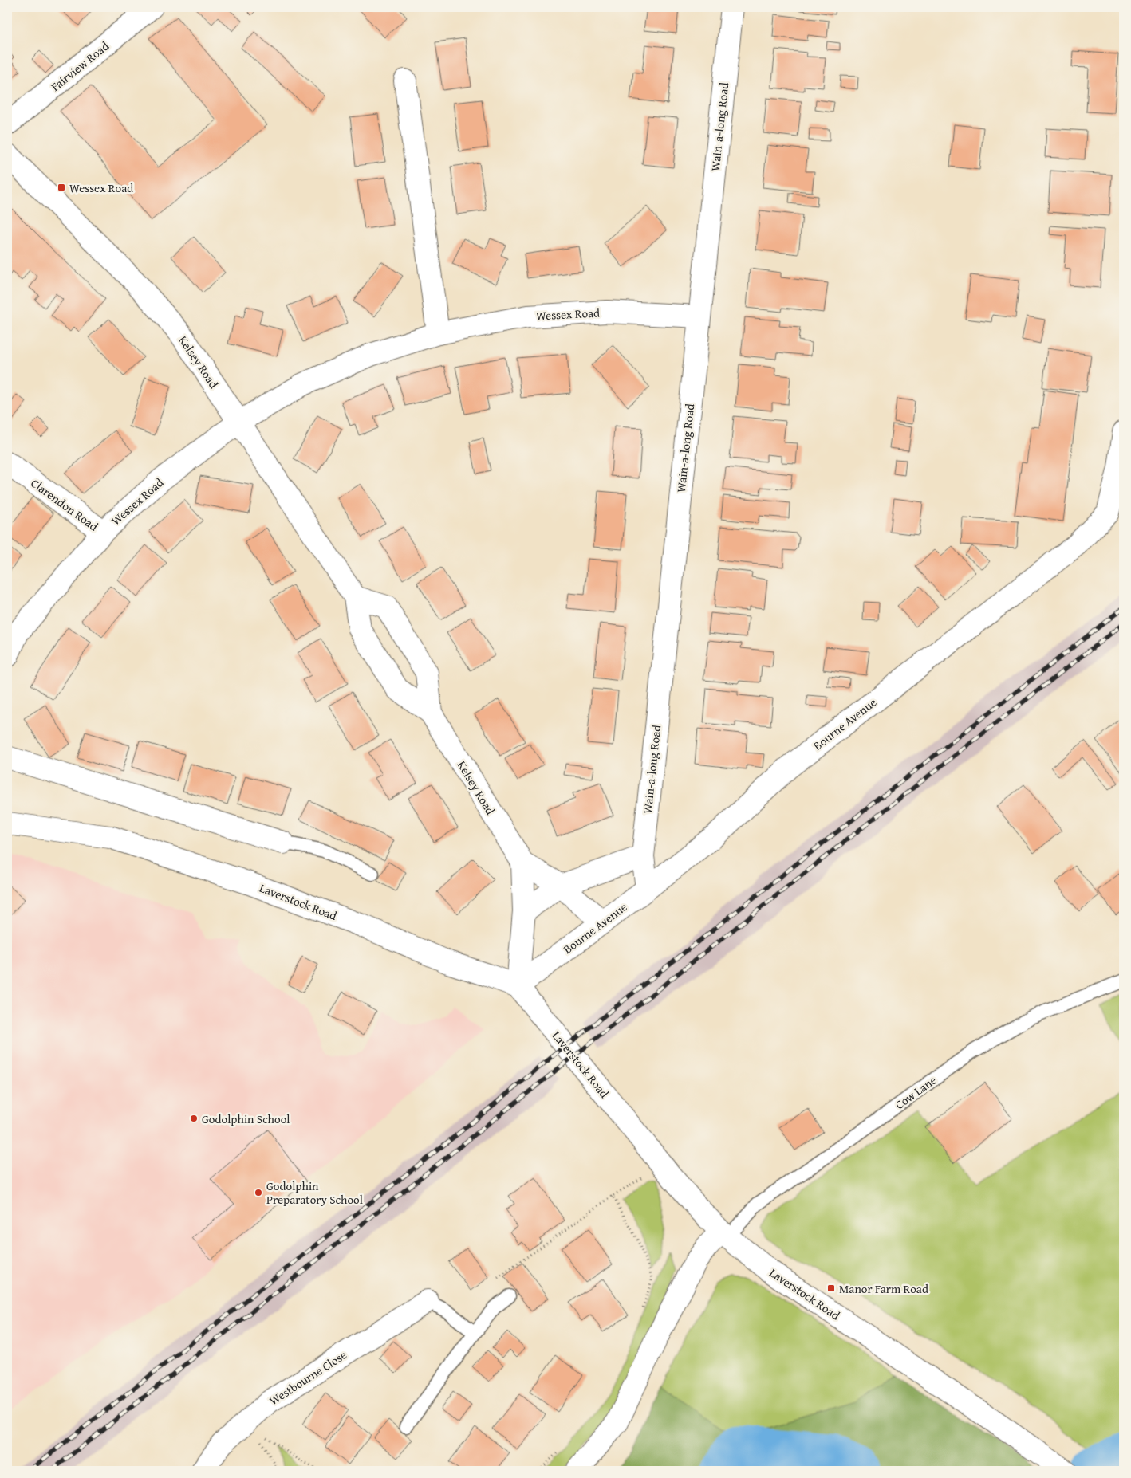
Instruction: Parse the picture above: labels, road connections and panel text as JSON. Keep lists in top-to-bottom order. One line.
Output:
{"streets":{"street":["Fairview Road","Wain-a-long Road","Wessex Road","Kelsey Road","Clarendon Road","Bourne Avenue","Laverstock Road","Westbourne Close"],"lane":["Cow Lane"]},"crossings":[["Wain-a-long Road","Wessex Road"],["Wain-a-long Road","Bourne Avenue"],["Wessex Road","Kelsey Road"],["Wessex Road","Clarendon Road"],["Kelsey Road","Bourne Avenue"],["Kelsey Road","Laverstock Road"],["Bourne Avenue","Laverstock Road"],["Laverstock Road","Cow Lane"]],"places":{"transit":["Wessex Road","Manor Farm Road"],"other":["Godolphin School","Godolphin Preparatory School"]}}
